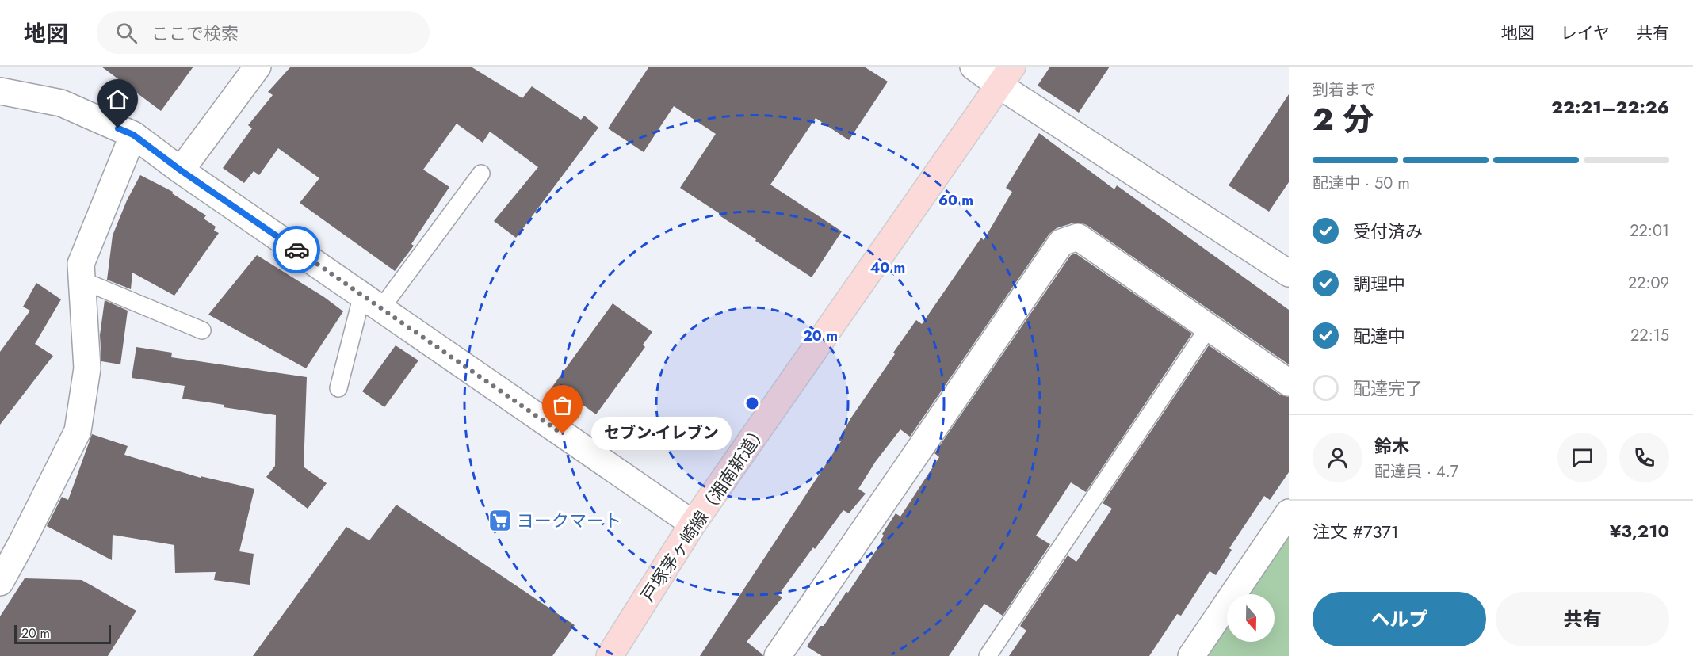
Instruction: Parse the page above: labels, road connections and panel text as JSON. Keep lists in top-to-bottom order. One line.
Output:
{"streets":{"main road":["戸塚茅ヶ崎線（湘南新道）"]},"places":{"other":["セブン-イレブン"],"supermarket":["ヨークマート"]},"scale_bar":"20 m","north":"bottom","page":{"header":"地図","search":"ここで検索","nav":["地図","レイヤ","共有"],"heading":["2 分","到着まで","22:21–22:26"],"panel":["鈴木","配達員 · 4.7","注文 #7371","¥3,210"],"bar":"配達中 · 50 m","list":[["受付済み","22:01"],["調理中","22:09"],["配達中","22:15"],"配達完了"],"bubble":"セブン-イレブン","buttons":["ヘルプ","共有"],"scale":"20 m"},"rings":["60 m","40 m","20 m"]}
